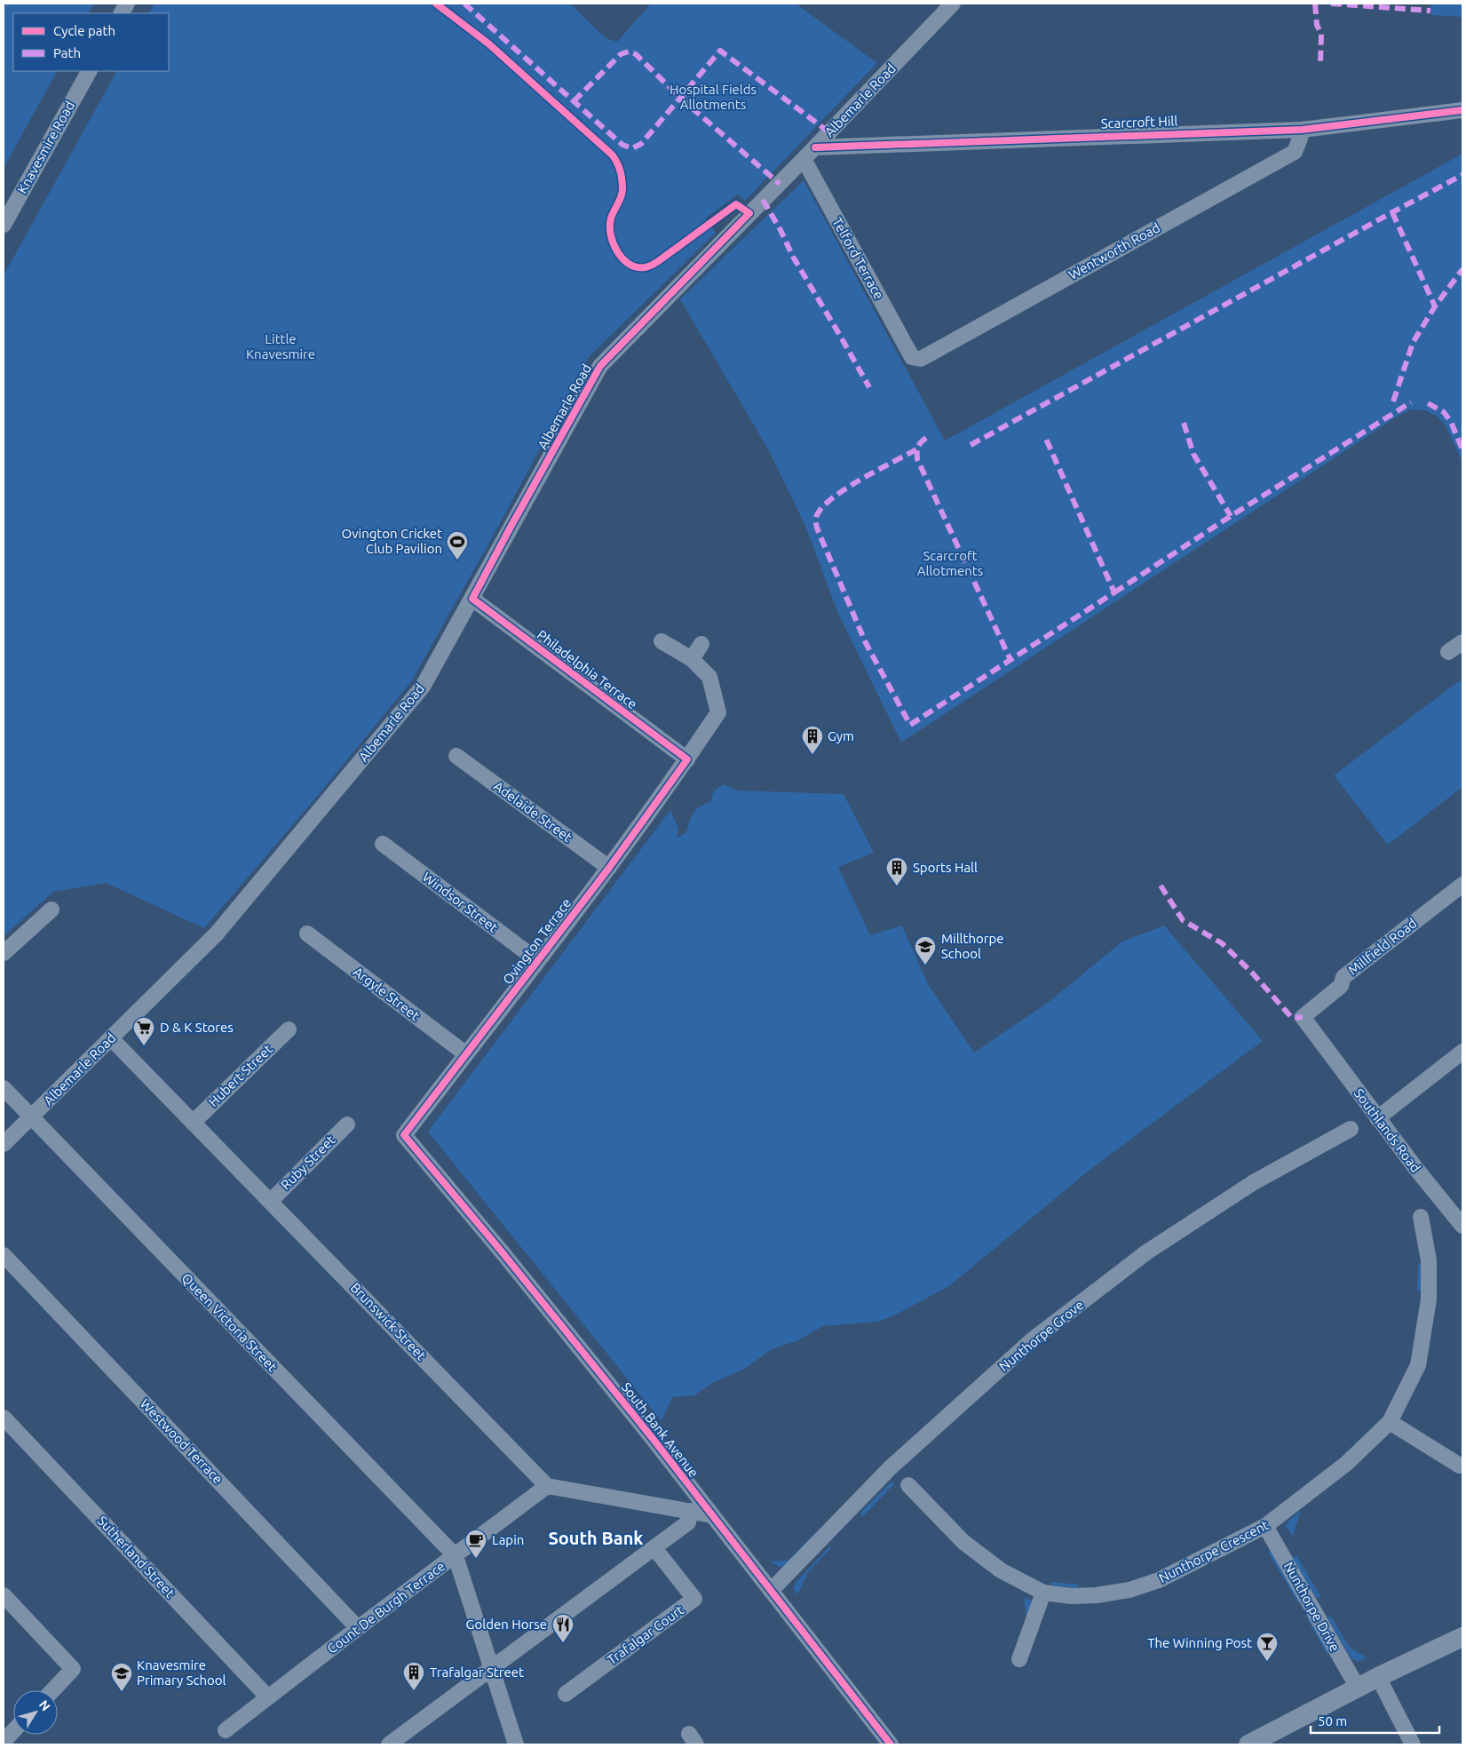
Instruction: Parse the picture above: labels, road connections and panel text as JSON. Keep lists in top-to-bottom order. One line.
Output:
{"streets":{"street":["Albemarle Road","Scarcroft Hill","Knavesmire Road","Wentworth Road","Telford Terrace","Philadelphia Terrace","Adelaide Street","Windsor Street","Ovington Terrace","Millfield Road","Argyle Street","Hubert Street","Southlands Road","Ruby Street","Brunswick Street","Queen Victoria Street","Nunthorpe Grove","South Bank Avenue","Westwood Terrace","Nunthorpe Crescent","Sutherland Street","Nunthorpe Drive","Count De Burgh Terrace","Trafalgar Court"]},"crossings":[["Albemarle Road","Scarcroft Hill"],["Albemarle Road","Telford Terrace"],["Albemarle Road","Philadelphia Terrace"],["Albemarle Road","Brunswick Street"],["Albemarle Road","Queen Victoria Street"],["Scarcroft Hill","Wentworth Road"],["Wentworth Road","Telford Terrace"],["Philadelphia Terrace","Ovington Terrace"],["Adelaide Street","Ovington Terrace"],["Windsor Street","Ovington Terrace"],["Ovington Terrace","Argyle Street"],["Ovington Terrace","South Bank Avenue"],["Millfield Road","Southlands Road"],["Hubert Street","Brunswick Street"],["Ruby Street","Brunswick Street"],["Brunswick Street","Count De Burgh Terrace"],["Queen Victoria Street","Count De Burgh Terrace"],["Nunthorpe Grove","South Bank Avenue"],["Westwood Terrace","Count De Burgh Terrace"],["Nunthorpe Crescent","Nunthorpe Drive"],["Sutherland Street","Count De Burgh Terrace"]],"districts":["South Bank"],"parks":["Hospital Fields Allotments","Little Knavesmire","Scarcroft Allotments"],"places":{"sports":["Ovington Cricket Club Pavilion"],"building":["Gym","Sports Hall","Trafalgar Street"],"school or university":["Millthorpe School","Knavesmire Primary School"],"supermarket":["D & K Stores"],"cafe":["Lapin"],"restaurant":["Golden Horse"],"bar":["The Winning Post"]},"legend":["Cycle path","Path"],"scale_bar":"50 m","north":"top right"}
